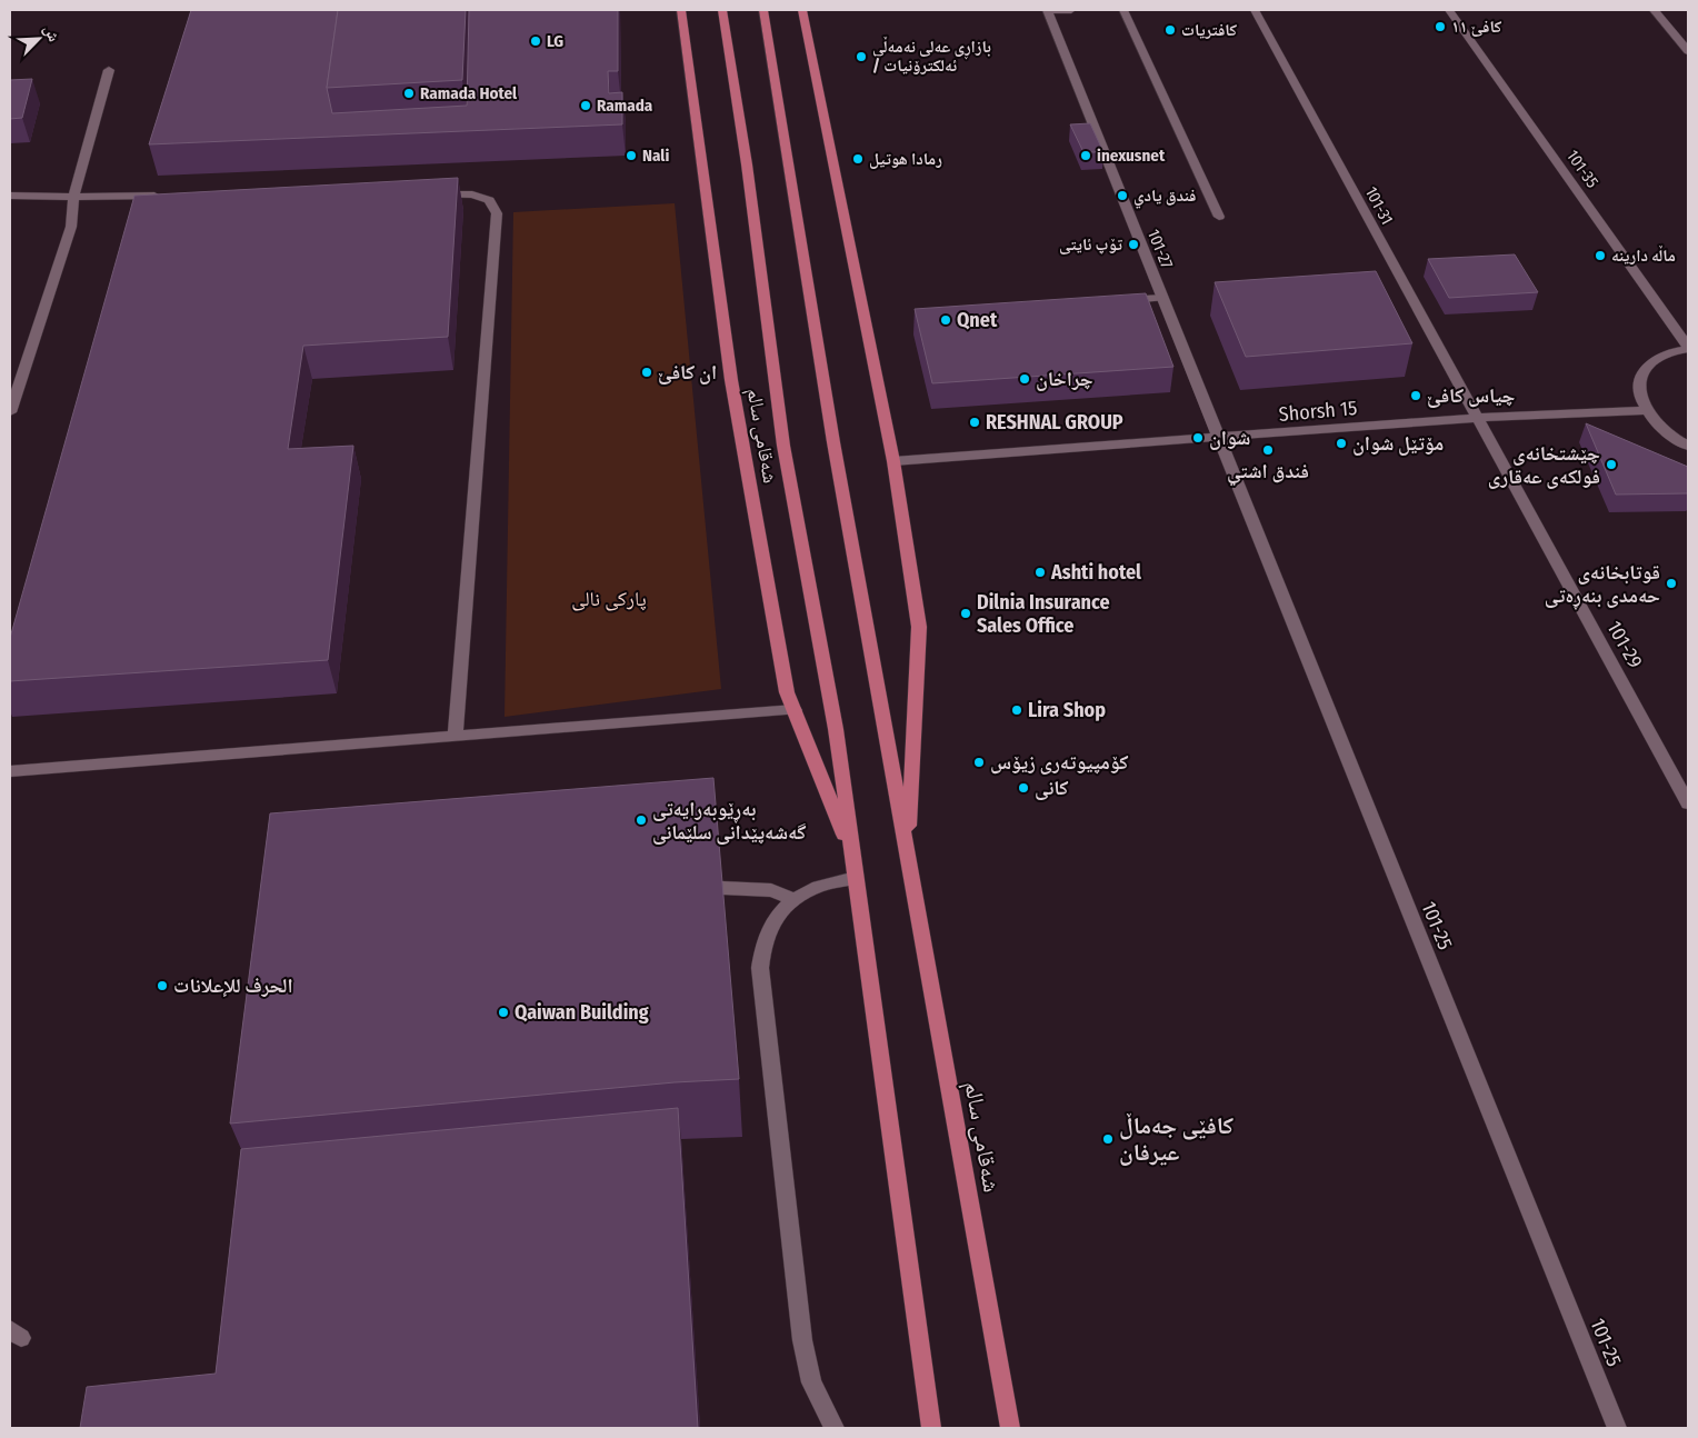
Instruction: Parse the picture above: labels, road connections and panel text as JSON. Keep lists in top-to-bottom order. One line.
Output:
{"streets":{"main road":["شەقامی سالم"],"street":["101-35","101-31","101-27","Shorsh 15","101-29","101-25"]},"crossings":[["101-31","Shorsh 15"],["101-31","101-29"],["101-27","Shorsh 15"],["101-27","101-25"],["Shorsh 15","شەقامی سالم"],["Shorsh 15","101-29"],["Shorsh 15","101-25"]],"parks":["پارکی نالی"],"places":["كافێ ١١","كافتريات","LG","بازاڕی عەلی نەمەڵی / ئەلکترۆنیات","Ramada Hotel","Ramada","Nali","inexusnet","رمادا هوتيل","فندق يادي","تۆپ ئایتی","ماڵە دارینە","Qnet","ان کافێ","چراخان","چياس كافێ","RESHNAL GROUP","شوان","مۆتێل شوان","فندق اشتي","چێشتخانەی فولکەی عەقاری","Ashti hotel","قوتابخانەی حەمدی بنەڕەتی","Dilnia Insurance Sales Office","Lira Shop","کۆمپیوتەری زیۆس","کانی","بەڕێوبەرایەتی گەشەپێدانی سلێمانی","الحرف للإعلانات","Qaiwan Building","کافێی جەماڵ عیرفان"],"north":"top right"}
